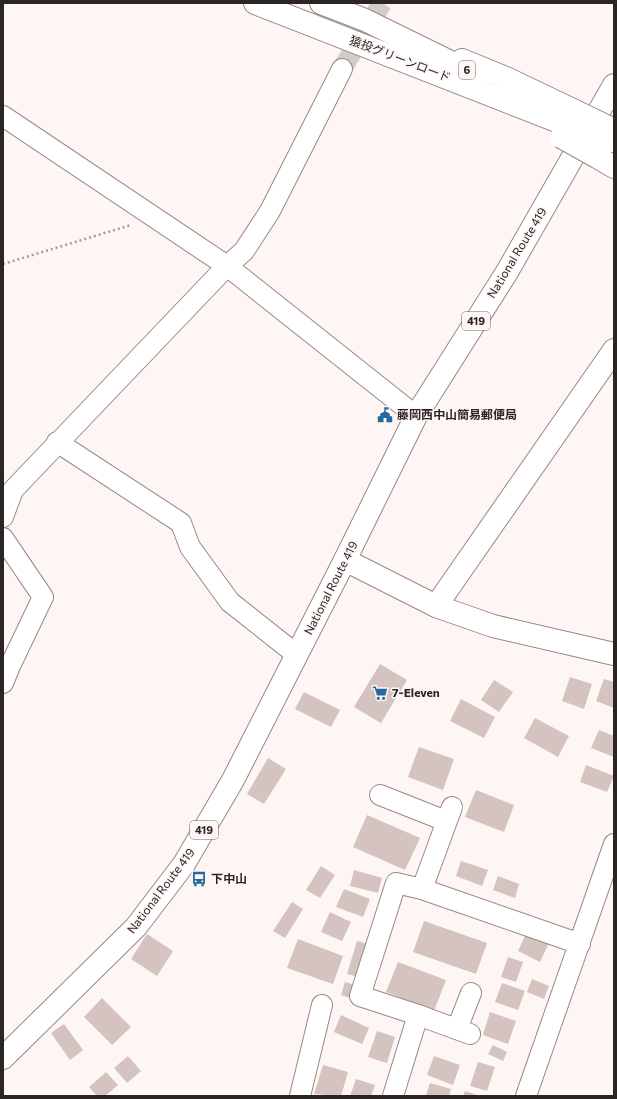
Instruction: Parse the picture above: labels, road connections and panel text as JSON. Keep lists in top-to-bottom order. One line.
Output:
{"streets":{"main road":["猿投グリーンロード","6","National Route 419","419"]},"places":{"public building":["藤岡西中山簡易郵便局"],"supermarket":["7-Eleven"],"bus stop":["下中山"]}}
